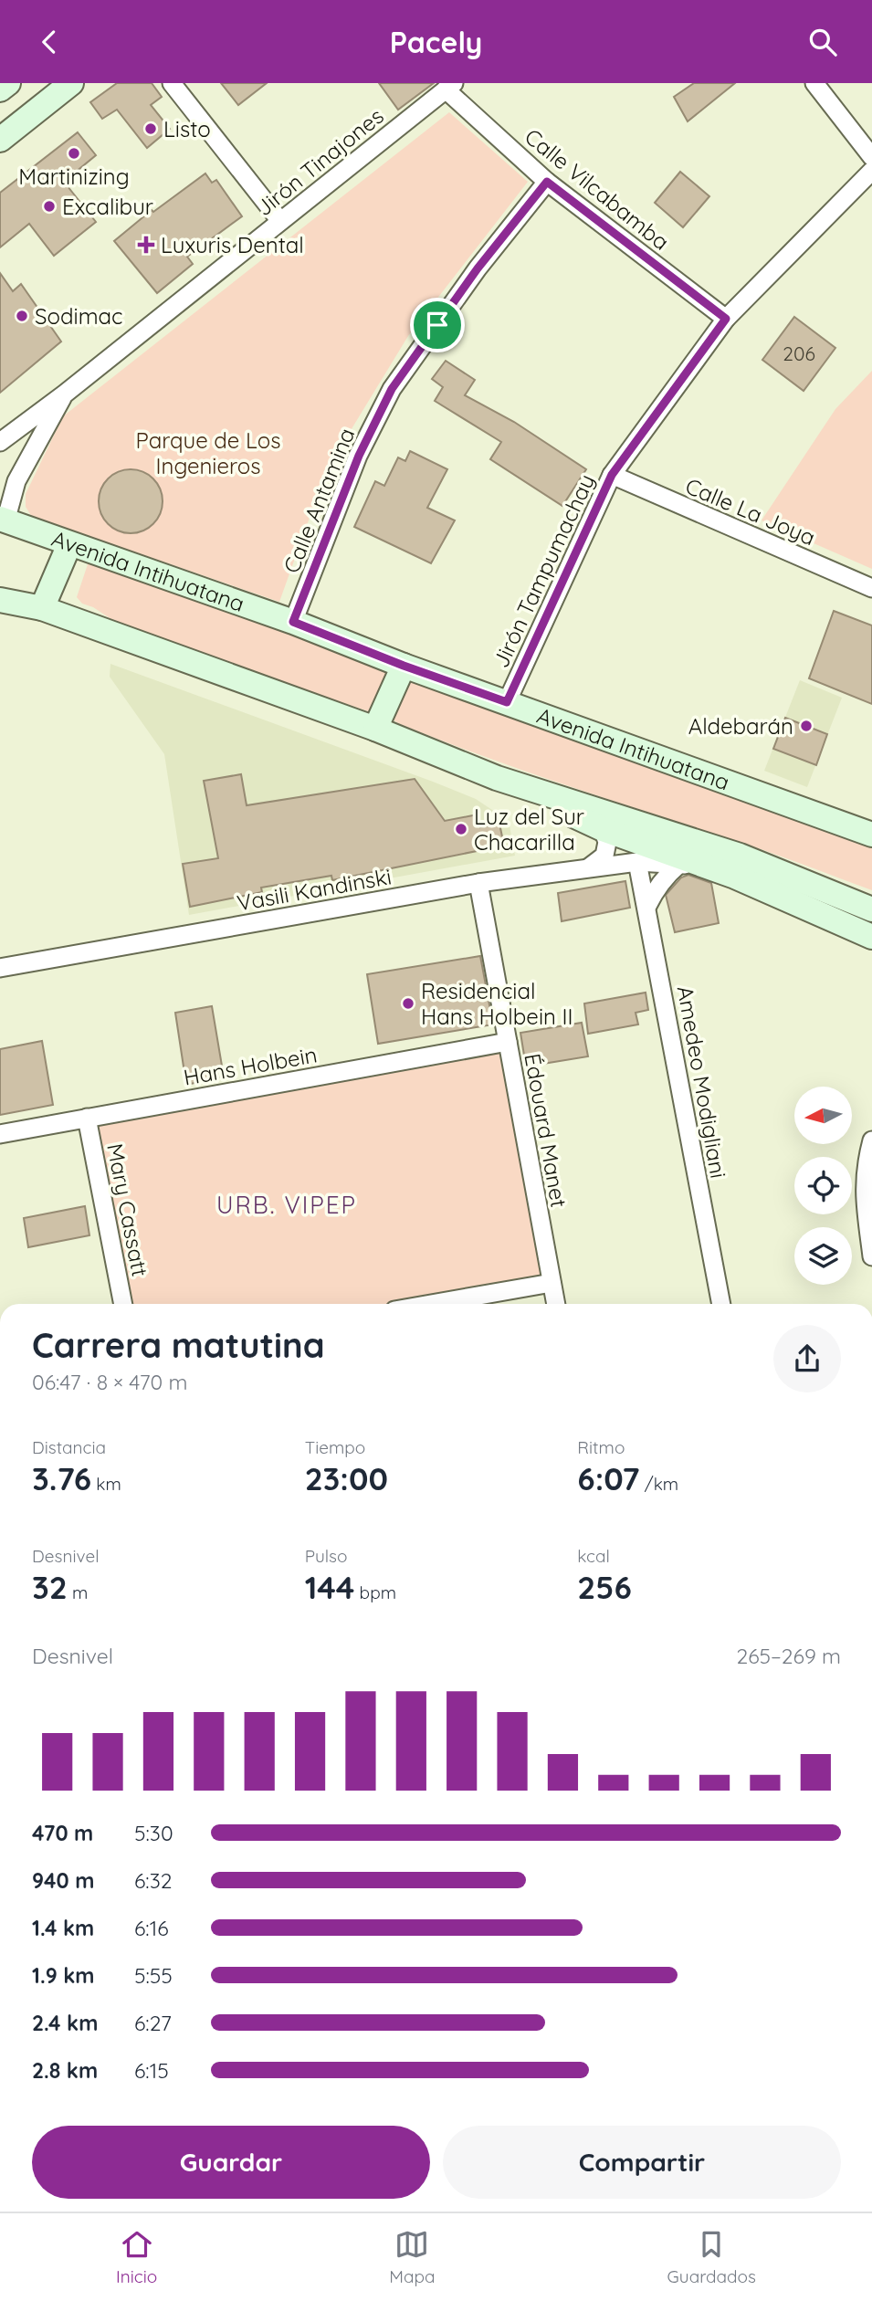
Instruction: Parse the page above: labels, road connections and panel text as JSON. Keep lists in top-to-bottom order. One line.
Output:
{"streets":{"main road":["Avenida Intihuatana"],"street":["Jirón Tinajones","Calle Vilcabamba","Calle Antamina","Calle La Joya","Jirón Tampumachay","Vasili Kandinski","Hans Holbein","Amedeo Modigliani","Édouard Manet","Mary Cassatt"]},"crossings":[["Jirón Tinajones","Calle Vilcabamba"],["Jirón Tinajones","Avenida Intihuatana"],["Calle Vilcabamba","Calle Antamina"],["Calle Vilcabamba","Jirón Tampumachay"],["Calle Antamina","Avenida Intihuatana"],["Calle La Joya","Jirón Tampumachay"],["Jirón Tampumachay","Avenida Intihuatana"],["Vasili Kandinski","Amedeo Modigliani"],["Vasili Kandinski","Édouard Manet"],["Hans Holbein","Édouard Manet"],["Hans Holbein","Mary Cassatt"]],"districts":["URB. VIPEP"],"parks":["Parque de Los Ingenieros"],"places":{"other":["Listo","Martinizing","Excalibur","Sodimac","Aldebarán","Luz del Sur Chacarilla","Residencial Hans Holbein II"],"health":["Luxuris Dental"]},"house_numbers":["206"],"north":"left","page":{"header":"Pacely","heading":["Carrera matutina","06:47 · 8 × 470 m"],"stats":[["Distancia","3.76 km"],["Tiempo","23:00"],["Ritmo","6:07 /km"],["Desnivel","32 m"],["Pulso","144 bpm"],["kcal","256"]],"chart":["Desnivel","265–269 m"],"list":[{"name":"470 m","note":"5:30"},{"name":"940 m","note":"6:32"},{"name":"1.4 km","note":"6:16"},{"name":"1.9 km","note":"5:55"},{"name":"2.4 km","note":"6:27"},{"name":"2.8 km","note":"6:15"}],"buttons":["Guardar","Compartir"],"tabs":["Inicio","Mapa","Guardados"]}}
